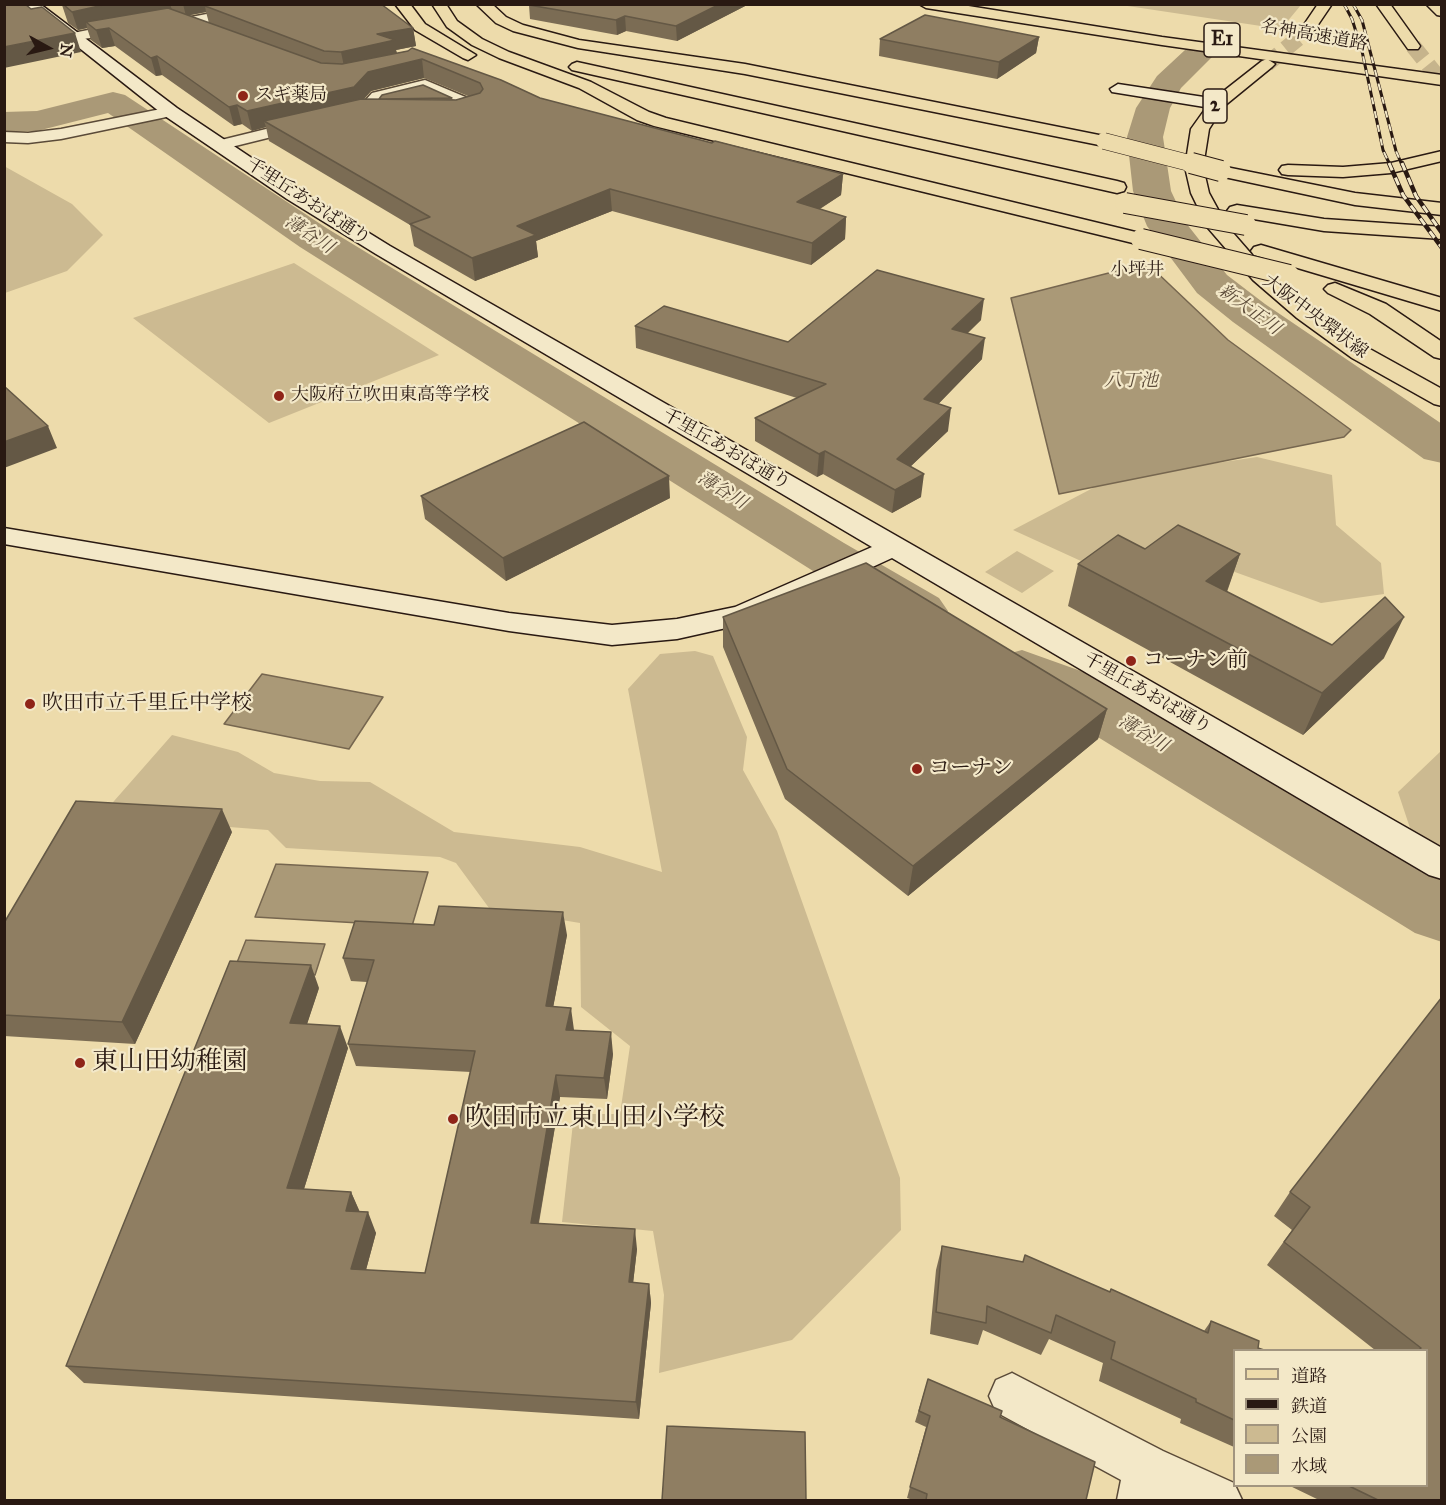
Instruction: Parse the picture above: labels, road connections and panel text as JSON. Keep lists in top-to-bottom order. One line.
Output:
{"streets":{"main road":["名神高速道路","E1","2","大阪中央環状線"],"street":["千里丘あおば通り"]},"districts":["小坪井"],"water":["薄谷川","新大正川","八丁池"],"places":["スギ薬局","大阪府立吹田東高等学校","コーナン前","吹田市立千里丘中学校","コーナン","東山田幼稚園","吹田市立東山田小学校"],"legend":["道路","鉄道","公園","水域"],"north":"right"}
